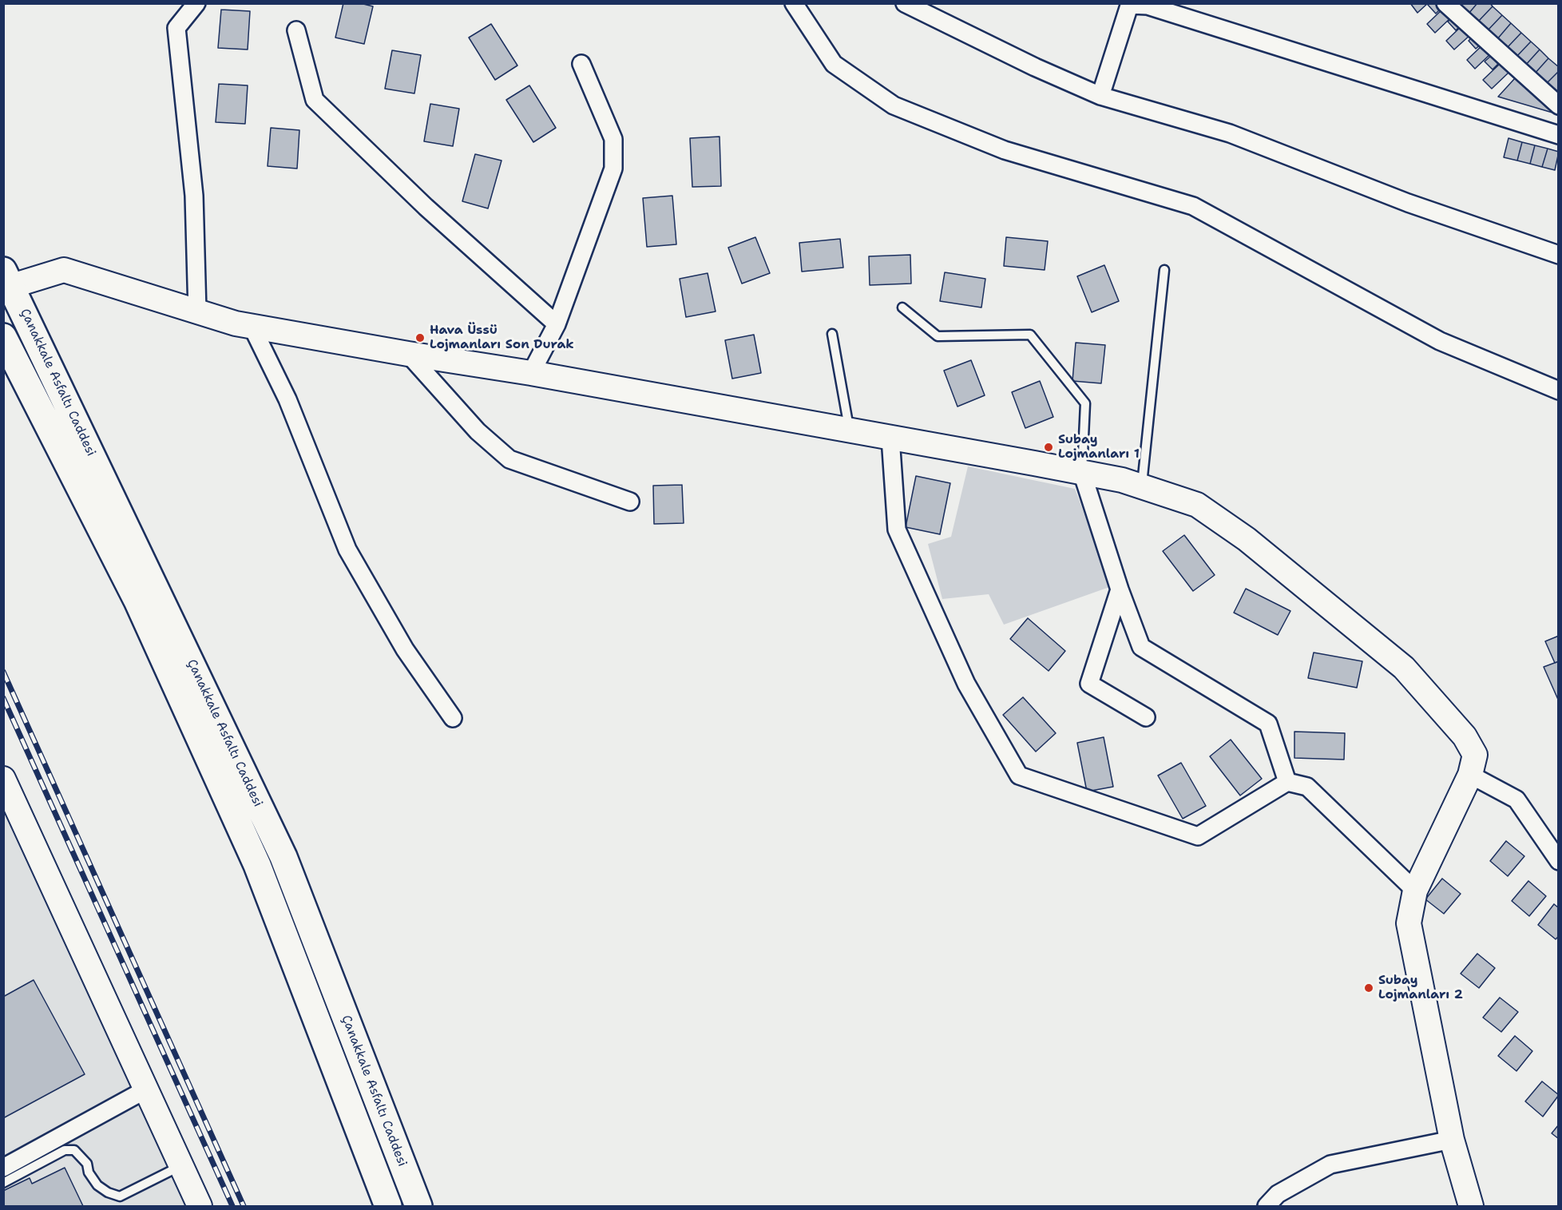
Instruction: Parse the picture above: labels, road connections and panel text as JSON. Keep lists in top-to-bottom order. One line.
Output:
{"streets":{"highway":["Çanakkale Asfaltı Caddesi"]},"places":["Hava Üssü Lojmanları Son Durak","Subay Lojmanları 1","Subay Lojmanları 2"]}
